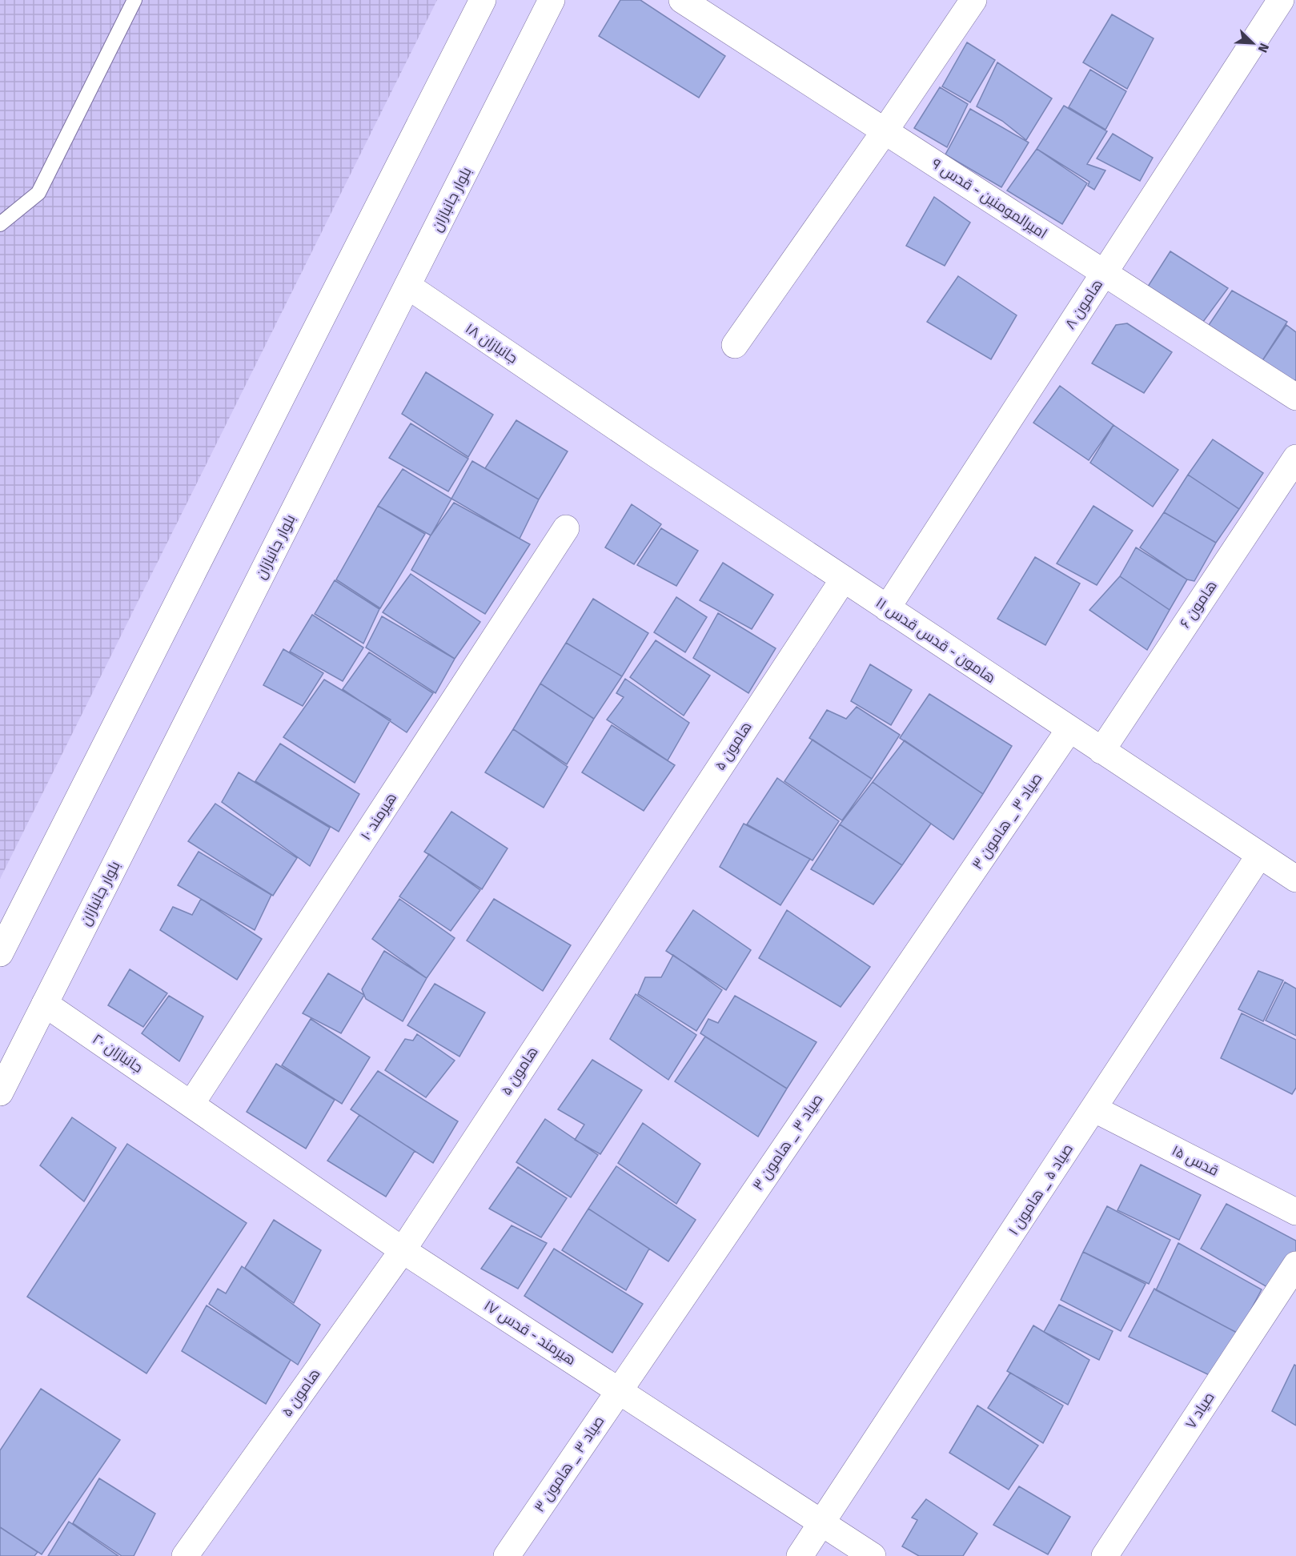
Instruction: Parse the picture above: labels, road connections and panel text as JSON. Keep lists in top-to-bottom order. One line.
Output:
{"streets":{"street":["امیرالمومنین - قدس ۹","بلوار جانبازان","هامون ۸","جانبازان ۱۸","هامون ۶","هامون - قدس قدس ۱۱","هامون ۵","هیرمند ۱۰","صیاد ۳ _ هامون ۳","جانبازان ۲۰","قدس ۱۵","صیاد ۵ _ هامون ۱","هیرمند - قدس ۱۷","صیاد ۷"]},"crossings":[["امیرالمومنین - قدس ۹","هامون ۸"],["بلوار جانبازان","جانبازان ۱۸"],["بلوار جانبازان","جانبازان ۲۰"],["هامون ۸","هامون - قدس قدس ۱۱"],["جانبازان ۱۸","هامون - قدس قدس ۱۱"],["هامون ۶","هامون - قدس قدس ۱۱"],["هامون - قدس قدس ۱۱","هامون ۵"],["هامون - قدس قدس ۱۱","صیاد ۳ _ هامون ۳"],["هامون - قدس قدس ۱۱","صیاد ۵ _ هامون ۱"],["هامون ۵","هیرمند - قدس ۱۷"],["هیرمند ۱۰","جانبازان ۲۰"],["هیرمند ۱۰","هیرمند - قدس ۱۷"],["صیاد ۳ _ هامون ۳","هیرمند - قدس ۱۷"],["جانبازان ۲۰","هیرمند - قدس ۱۷"],["قدس ۱۵","صیاد ۵ _ هامون ۱"],["صیاد ۵ _ هامون ۱","هیرمند - قدس ۱۷"]],"north":"bottom right"}
